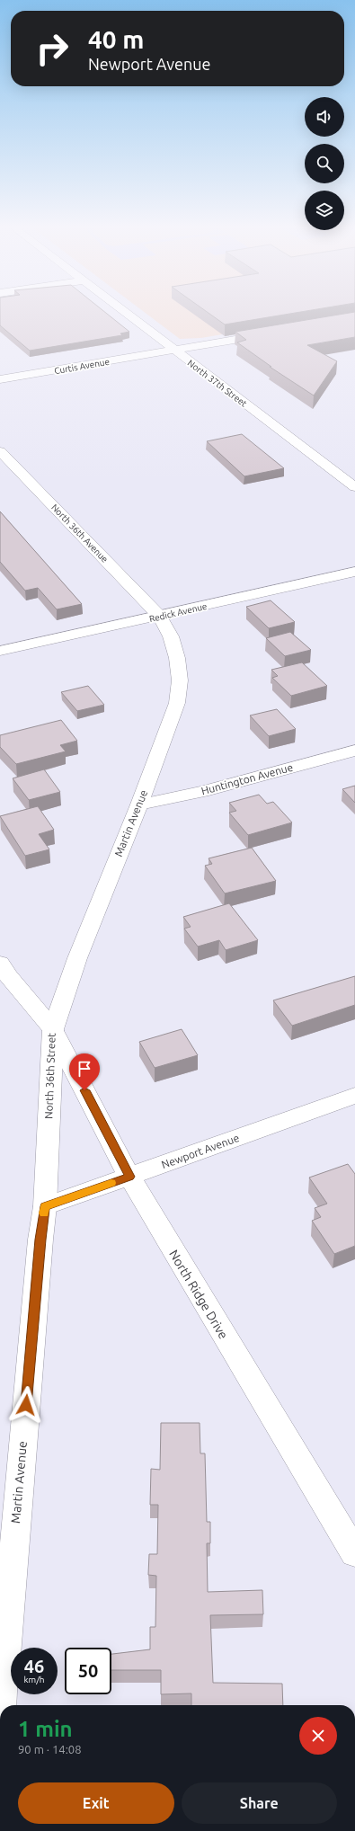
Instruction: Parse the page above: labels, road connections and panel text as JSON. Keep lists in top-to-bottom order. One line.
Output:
{"streets":{"street":["Curtis Avenue","North 37th Street","North 36th Avenue","Redick Avenue","Huntington Avenue","Martin Avenue","North 36th Street","Newport Avenue","North Ridge Drive"]},"crossings":[["Curtis Avenue","North 37th Street"],["North 36th Avenue","Redick Avenue"],["North 36th Avenue","Martin Avenue"],["Redick Avenue","Martin Avenue"],["Huntington Avenue","Martin Avenue"],["Martin Avenue","North 36th Street"],["Martin Avenue","Newport Avenue"],["Martin Avenue","North Ridge Drive"],["North 36th Street","Newport Avenue"],["North 36th Street","North Ridge Drive"],["Newport Avenue","North Ridge Drive"]],"page":{"turn":["40 m","Newport Avenue"],"speed":"46 km/h","limit":"50","heading":["1 min","90 m · 14:08"],"buttons":["Exit","Share"]}}
